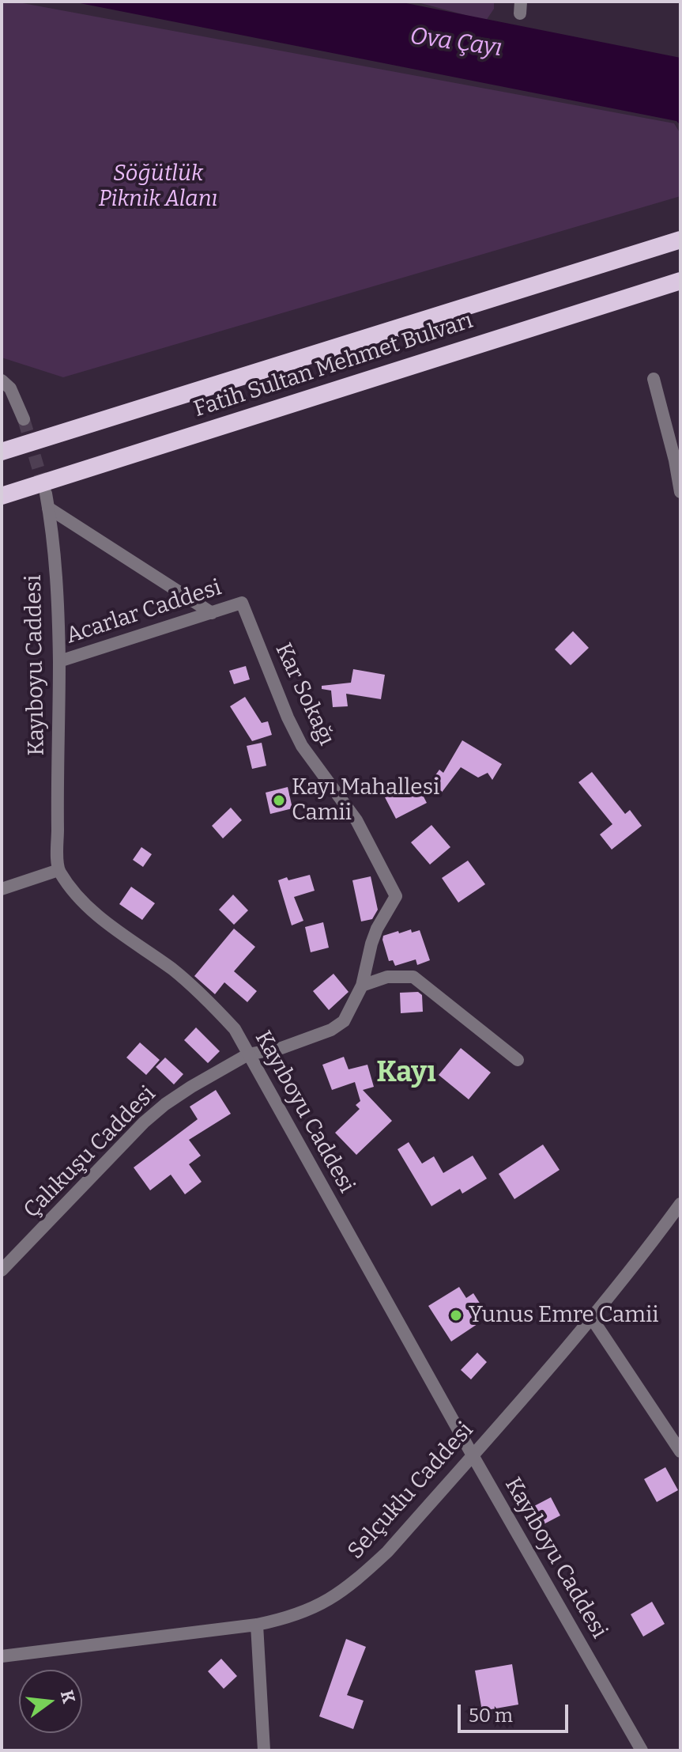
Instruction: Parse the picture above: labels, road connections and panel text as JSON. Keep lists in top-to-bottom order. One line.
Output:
{"streets":{"highway":["Fatih Sultan Mehmet Bulvarı"],"street":["Acarlar Caddesi","Kayıboyu Caddesi","Kar Sokağı","Çalıkuşu Caddesi","Selçuklu Caddesi"]},"crossings":[["Acarlar Caddesi","Kayıboyu Caddesi"],["Acarlar Caddesi","Kar Sokağı"],["Kayıboyu Caddesi","Çalıkuşu Caddesi"],["Kayıboyu Caddesi","Selçuklu Caddesi"],["Kar Sokağı","Çalıkuşu Caddesi"]],"districts":["Kayı"],"water":["Ova Çayı"],"parks":["Söğütlük Piknik Alanı"],"places":["Kayı Mahallesi Camii","Yunus Emre Camii"],"scale_bar":"50 m","north":"right"}
